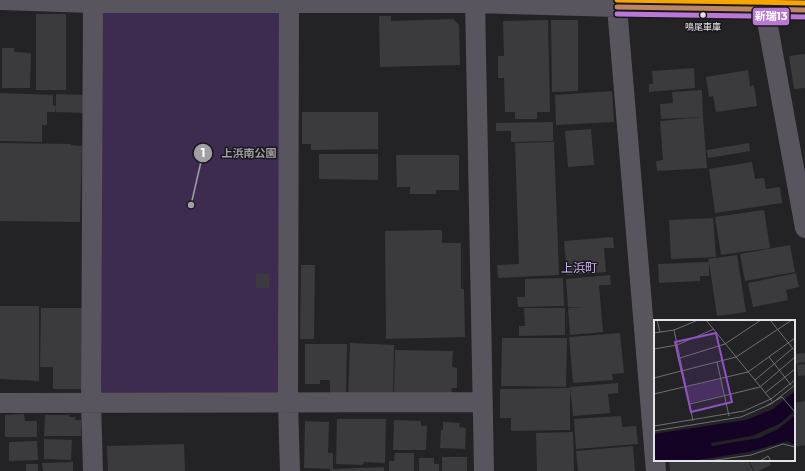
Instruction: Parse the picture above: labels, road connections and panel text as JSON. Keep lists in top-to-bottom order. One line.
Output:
{"districts":["上浜町"],"places":["鳴尾車庫","上浜南公園"],"lines":["transit line 新瑞13"]}
